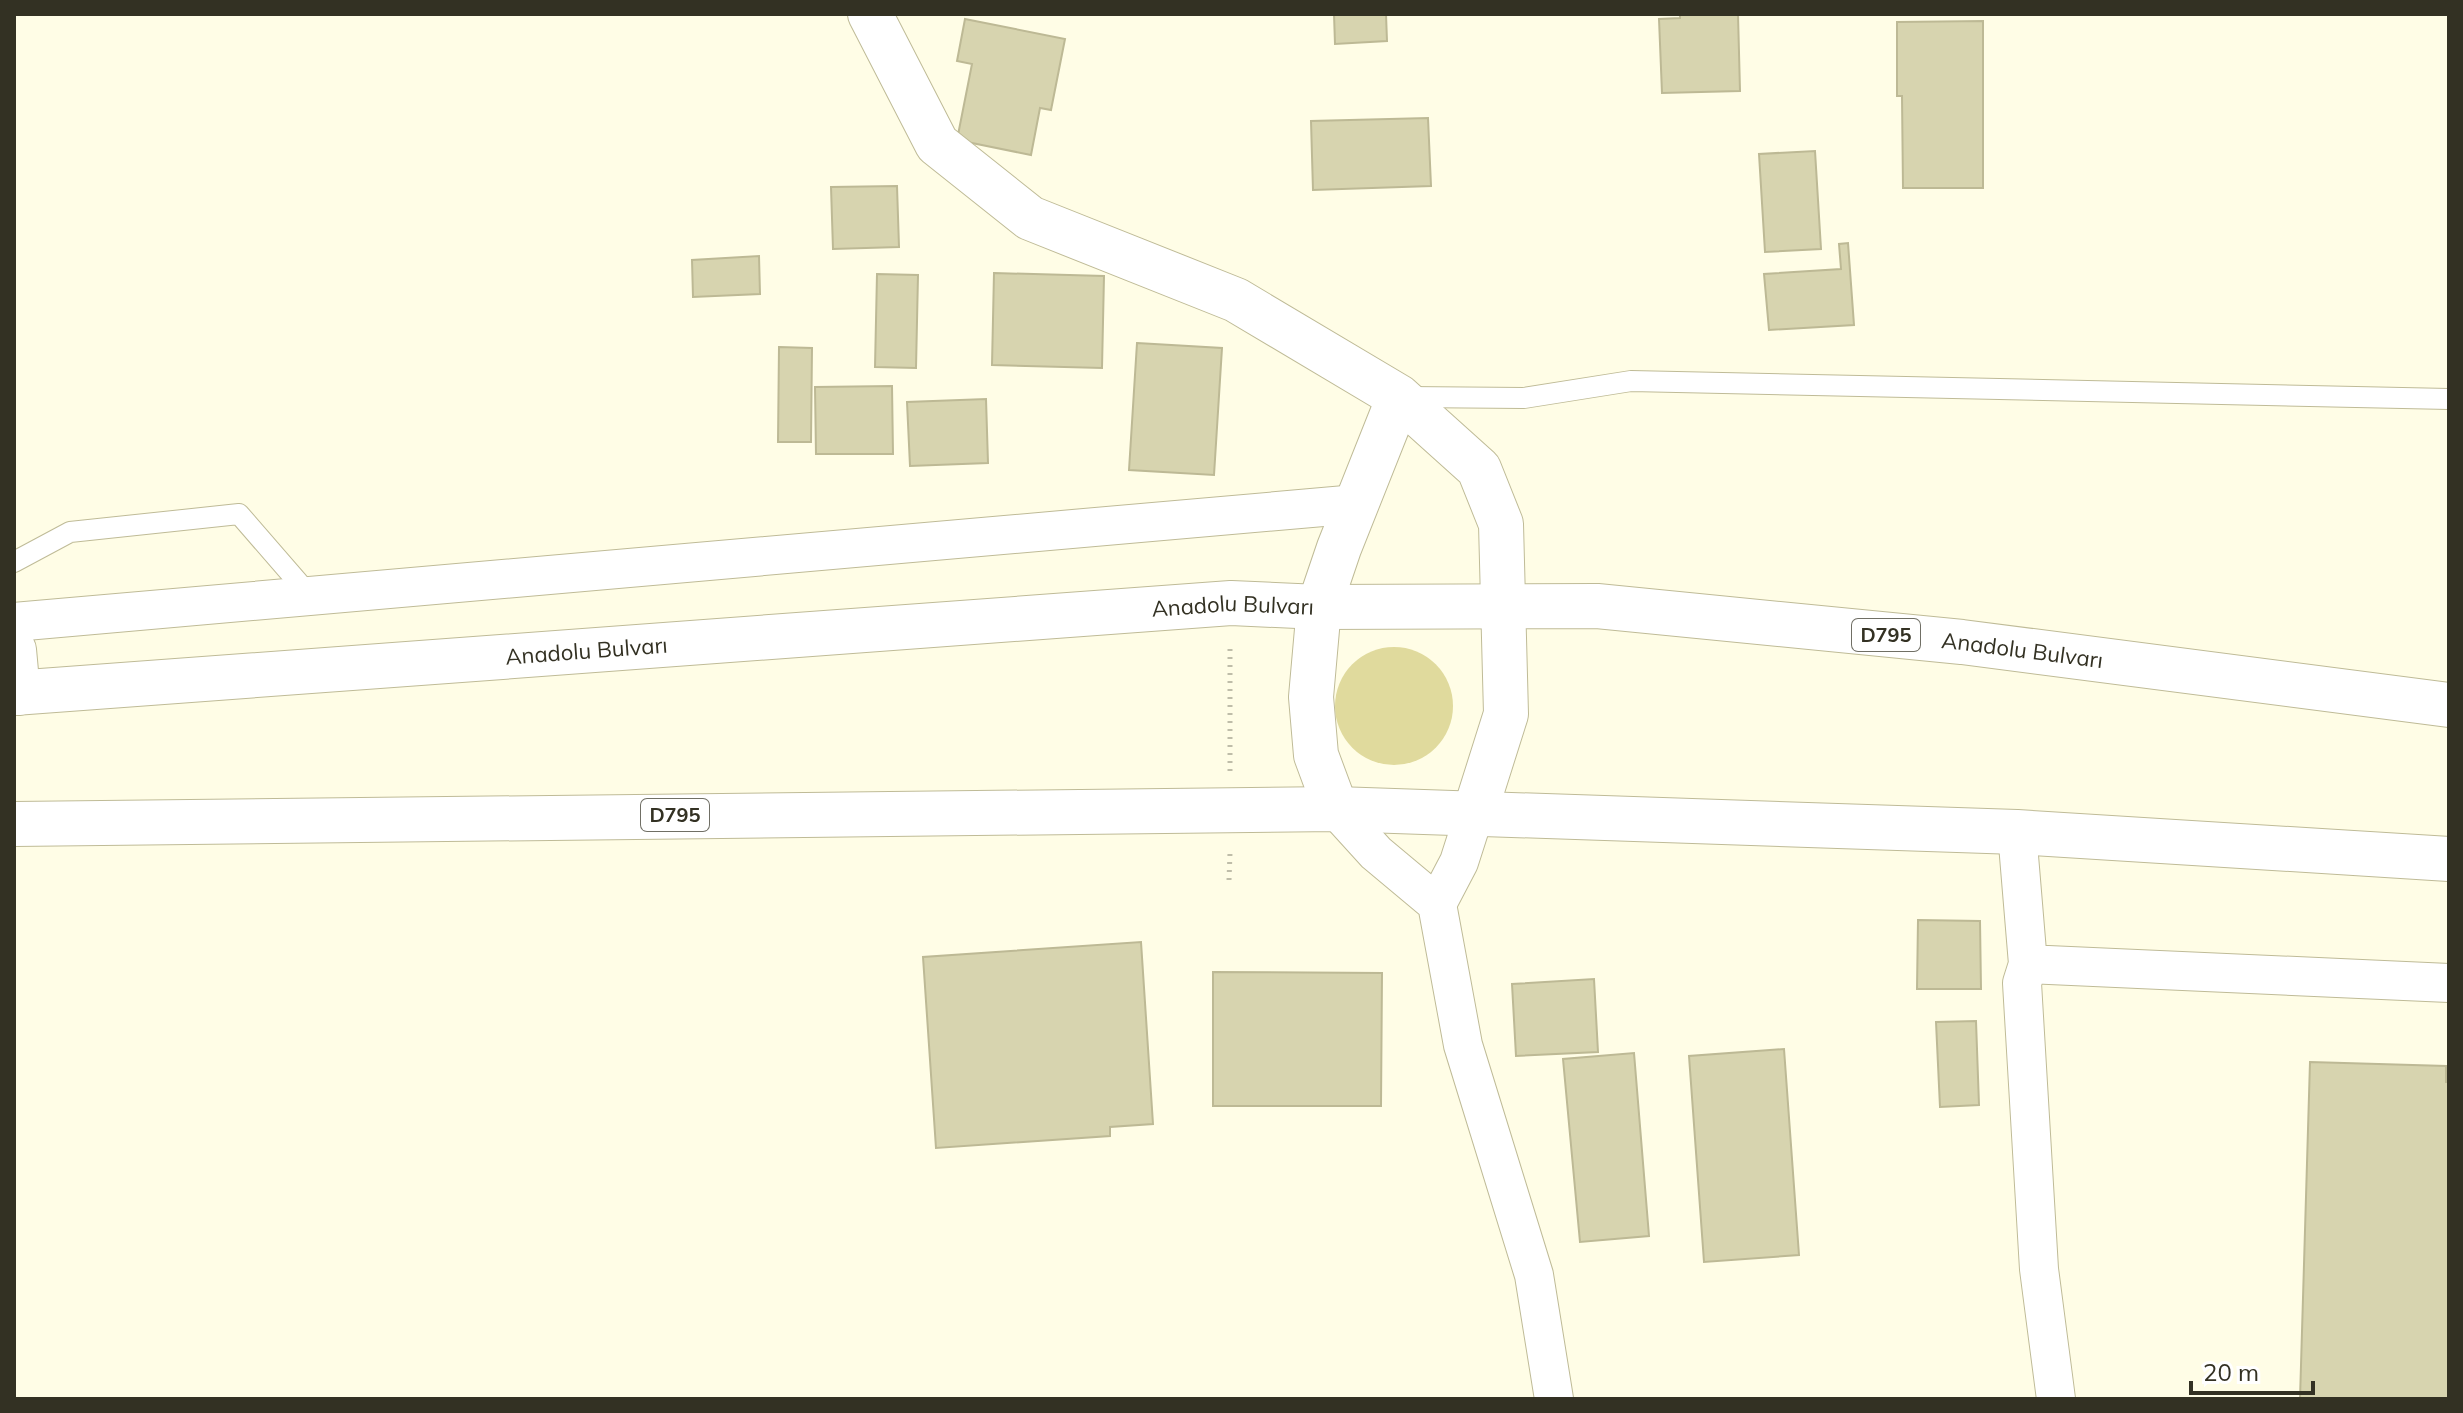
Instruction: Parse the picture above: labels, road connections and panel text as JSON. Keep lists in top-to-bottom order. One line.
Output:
{"streets":{"main road":["Anadolu Bulvarı","D795"]},"scale_bar":"20 m"}
